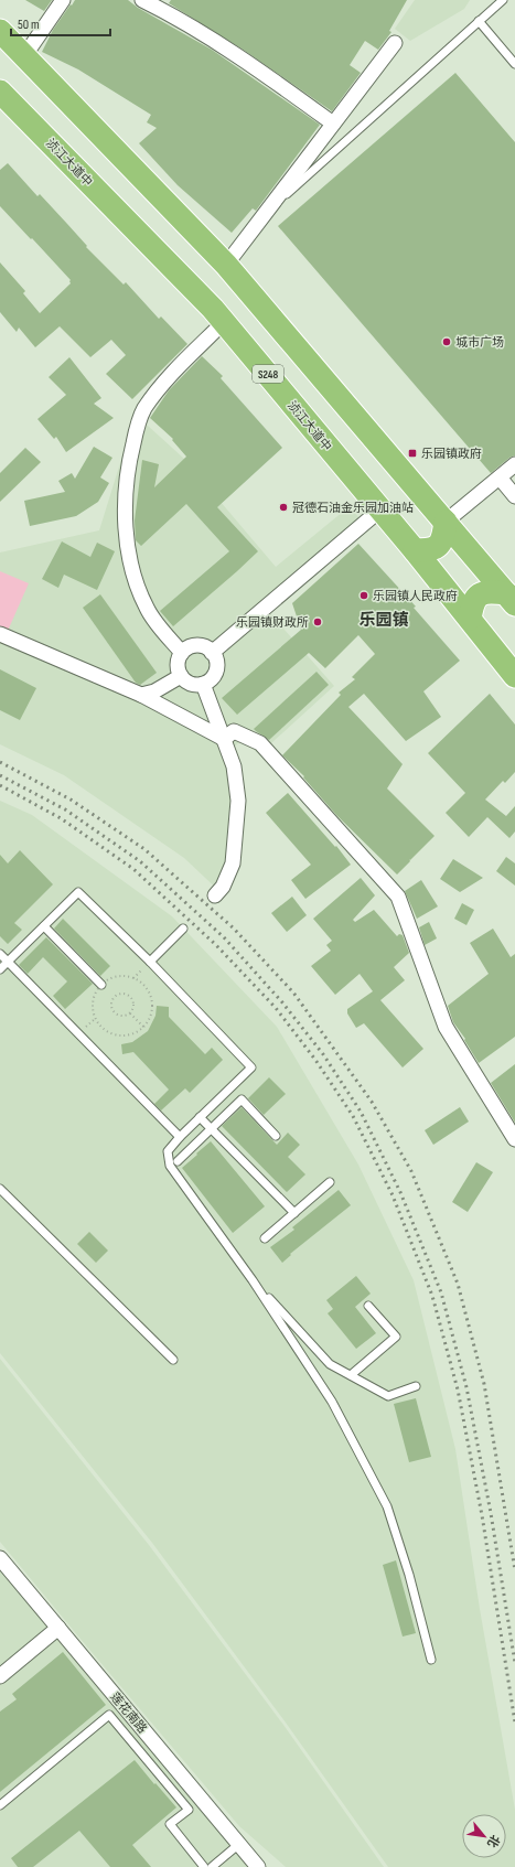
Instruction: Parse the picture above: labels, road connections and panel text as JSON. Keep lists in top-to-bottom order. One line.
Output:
{"streets":{"main road":["浈江大道中","S248"],"street":["莲花南路"]},"districts":["乐园镇"],"places":{"other":["城市广场","冠德石油金乐园加油站","乐园镇人民政府","乐园镇财政所"],"transit":["乐园镇政府"]},"scale_bar":"50 m","north":"bottom right"}
